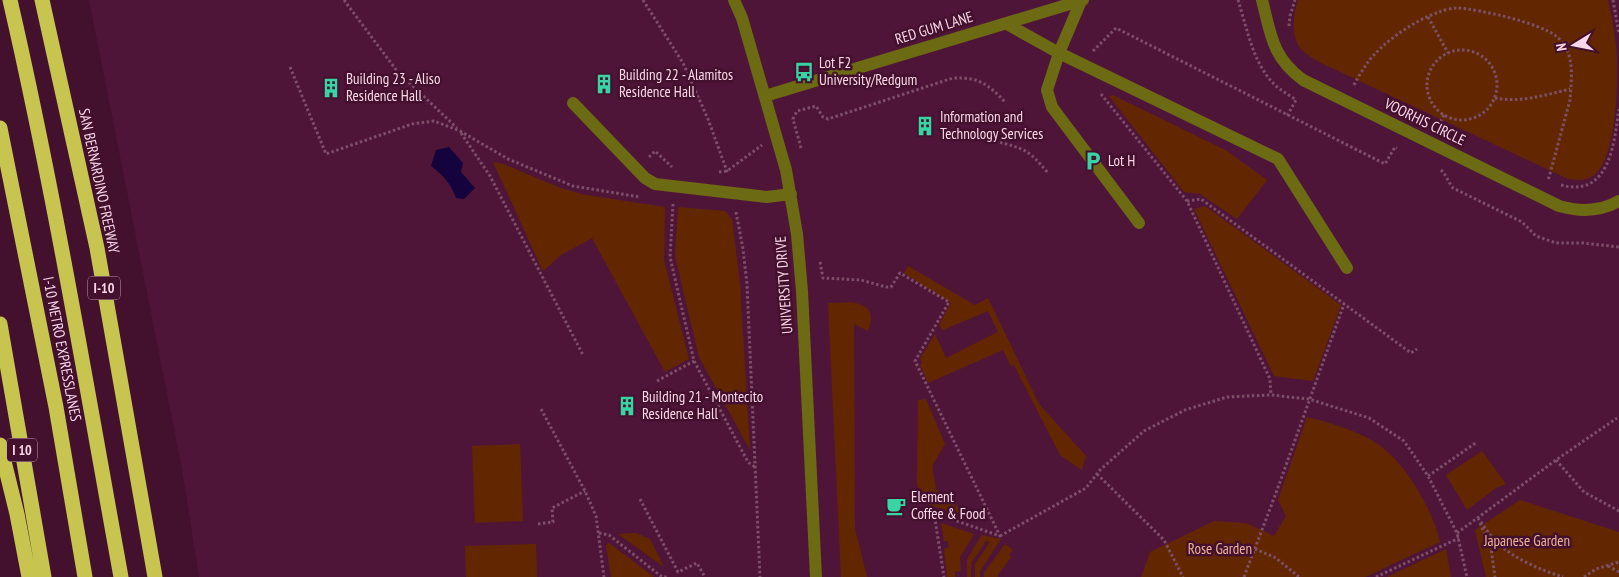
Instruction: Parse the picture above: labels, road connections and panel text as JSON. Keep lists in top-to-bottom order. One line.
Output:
{"streets":{"highway":["SAN BERNARDINO FREEWAY","I-10","I-10 METRO EXPRESSLANES","I 10"],"street":["RED GUM LANE","VOORHIS CIRCLE","UNIVERSITY DRIVE"]},"crossings":[["RED GUM LANE","UNIVERSITY DRIVE"]],"parks":["Japanese Garden","Rose Garden"],"places":{"bus stop":["Lot F2 University/Redgum"],"building":["Building 22 - Alamitos Residence Hall","Building 23 - Aliso Residence Hall","Information and Technology Services","Building 21 - Montecito Residence Hall"],"parking":["Lot H"],"cafe":["Element Coffee & Food"]},"north":"left"}
